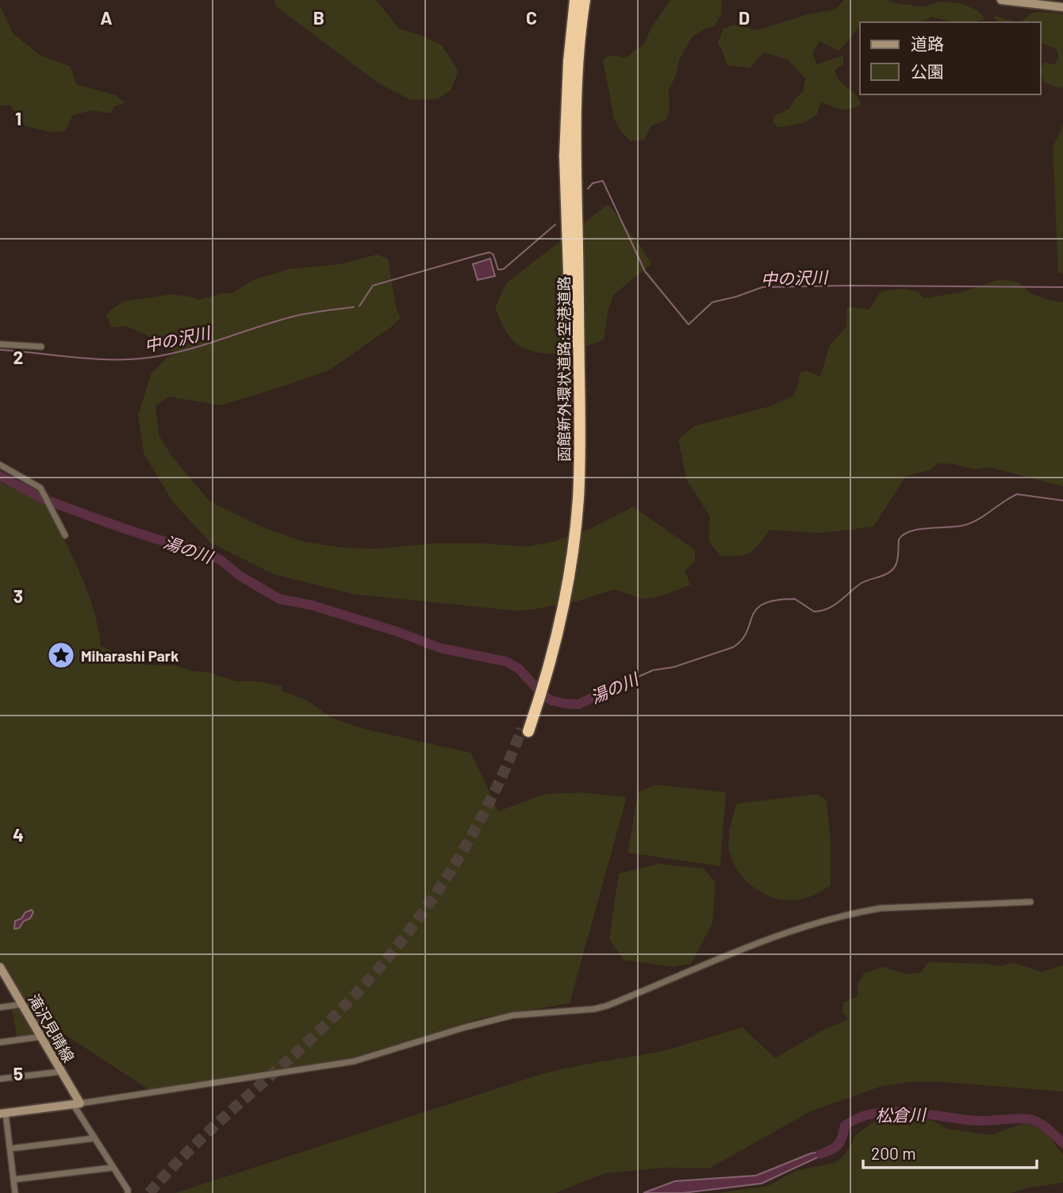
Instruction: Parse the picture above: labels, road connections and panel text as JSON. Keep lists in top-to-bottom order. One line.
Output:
{"streets":{"highway":["函館新外環状道路;空港道路"],"street":["滝沢見晴線"]},"water":["中の沢川","湯の川","松倉川"],"places":{"place":["Miharashi Park"]},"legend":["道路","公園"],"scale_bar":"200 m","grid":{"columns":["A","B","C","D"],"rows":["1","2","3","4","5"]}}
